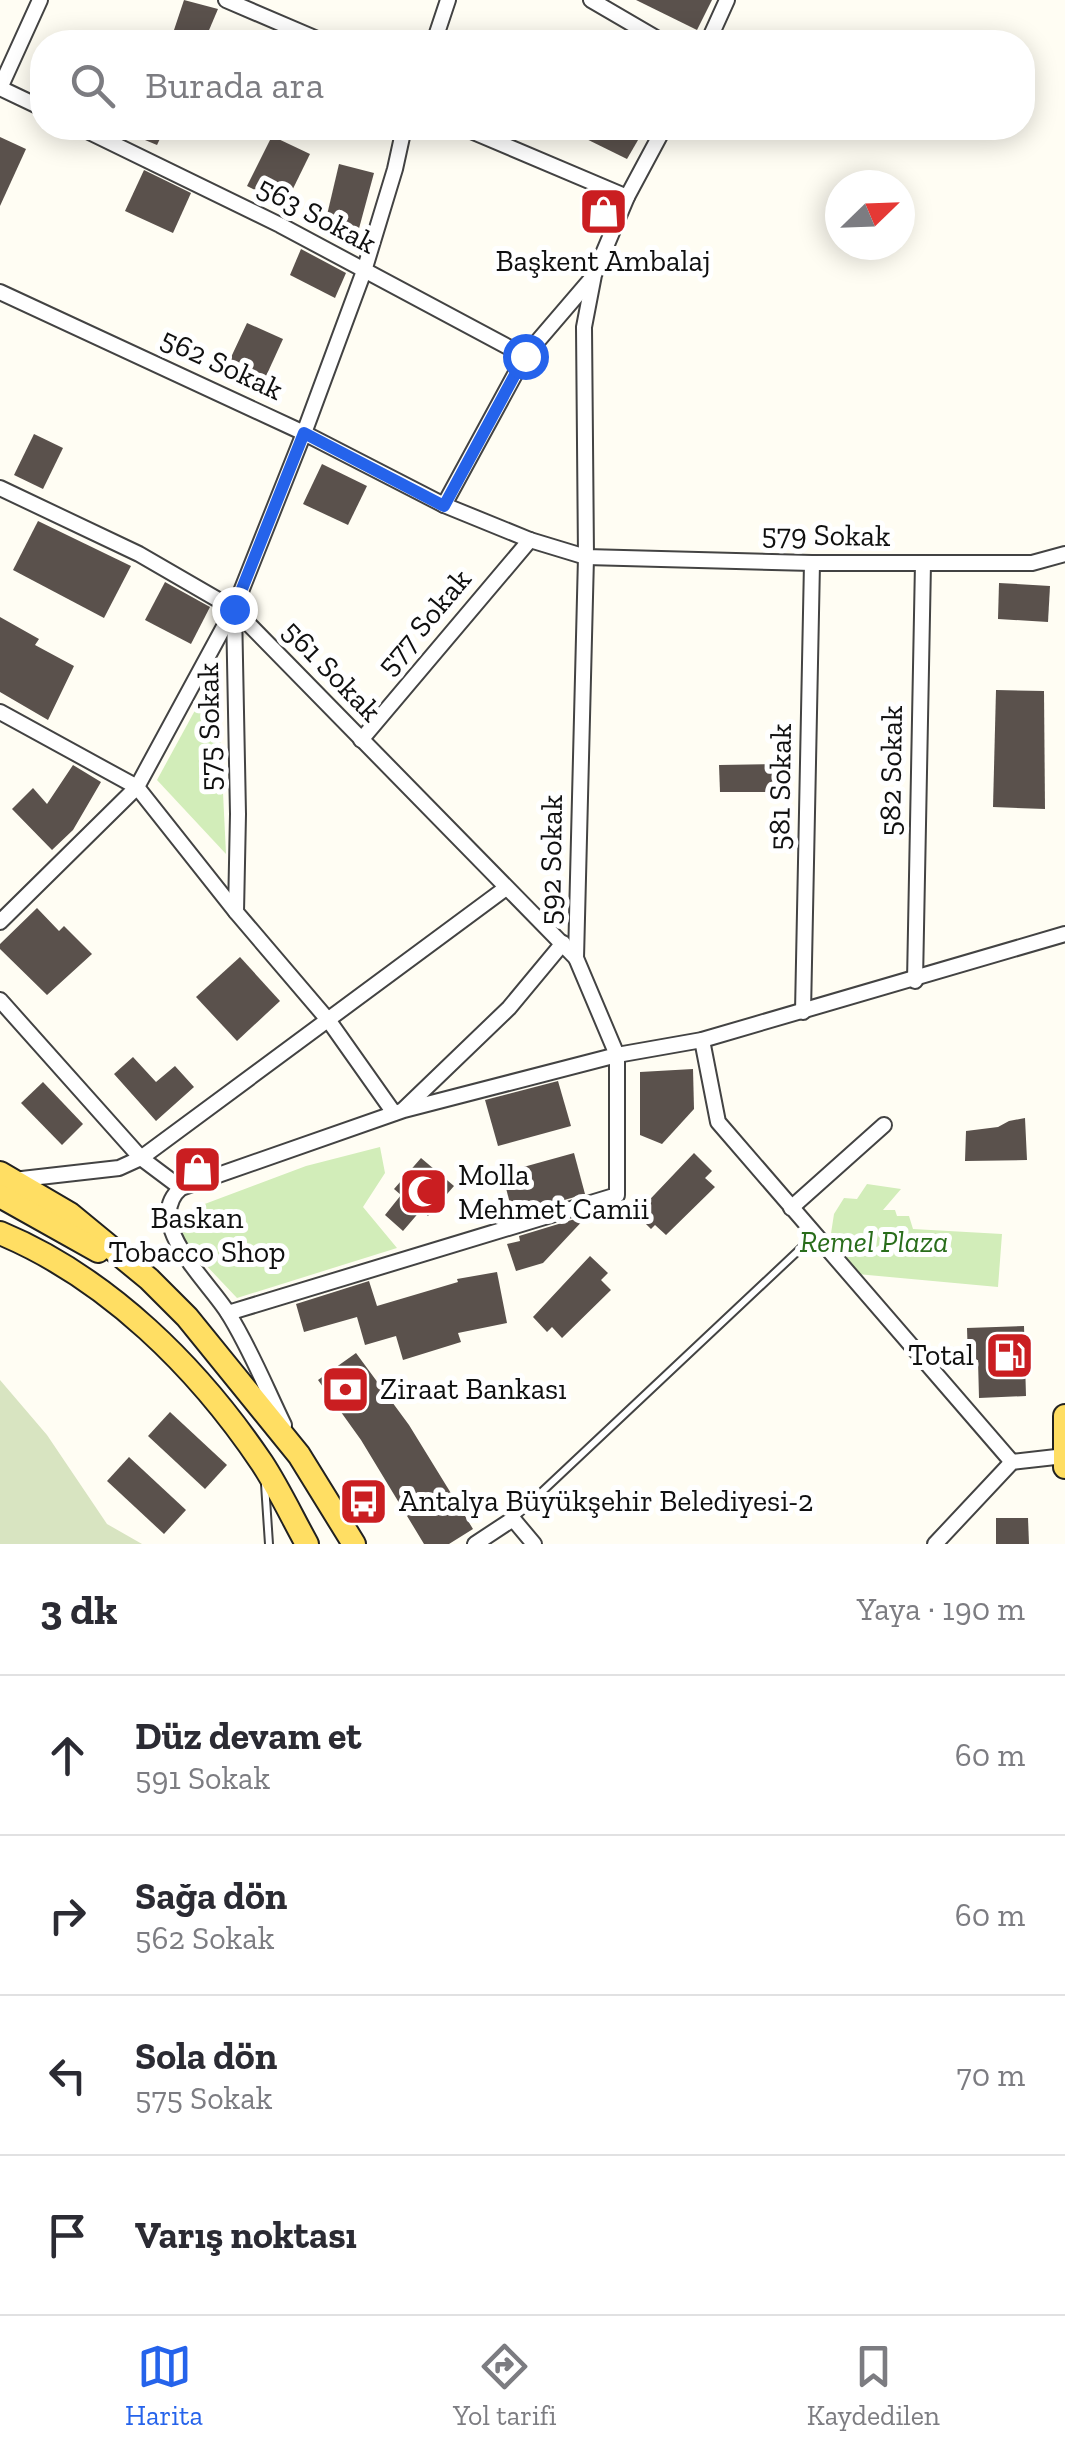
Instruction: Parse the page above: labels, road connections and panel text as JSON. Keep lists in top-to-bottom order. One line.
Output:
{"streets":{"street":["563 Sokak","562 Sokak","579 Sokak","577 Sokak","561 Sokak","575 Sokak","582 Sokak","581 Sokak","592 Sokak"]},"crossings":[["563 Sokak","575 Sokak"],["562 Sokak","579 Sokak"],["562 Sokak","577 Sokak"],["562 Sokak","575 Sokak"],["562 Sokak","592 Sokak"],["579 Sokak","582 Sokak"],["579 Sokak","581 Sokak"],["579 Sokak","592 Sokak"],["577 Sokak","561 Sokak"],["561 Sokak","575 Sokak"],["561 Sokak","592 Sokak"]],"parks":["Remel Plaza"],"places":{"shop":["Başkent Ambalaj","Baskan Tobacco Shop"],"mosque":["Molla Mehmet Camii"],"fuel station":["Total"],"bank":["Ziraat Bankası"],"bus stop":["Antalya Büyükşehir Belediyesi-2"]},"north":"top right","page":{"search":"Burada ara","heading":["3 dk","Yaya · 190 m"],"list":[["Düz devam et","591 Sokak","60 m"],["Sağa dön","562 Sokak","60 m"],["Sola dön","575 Sokak","70 m"],"Varış noktası"],"nav":["Harita","Yol tarifi","Kaydedilen"]}}
